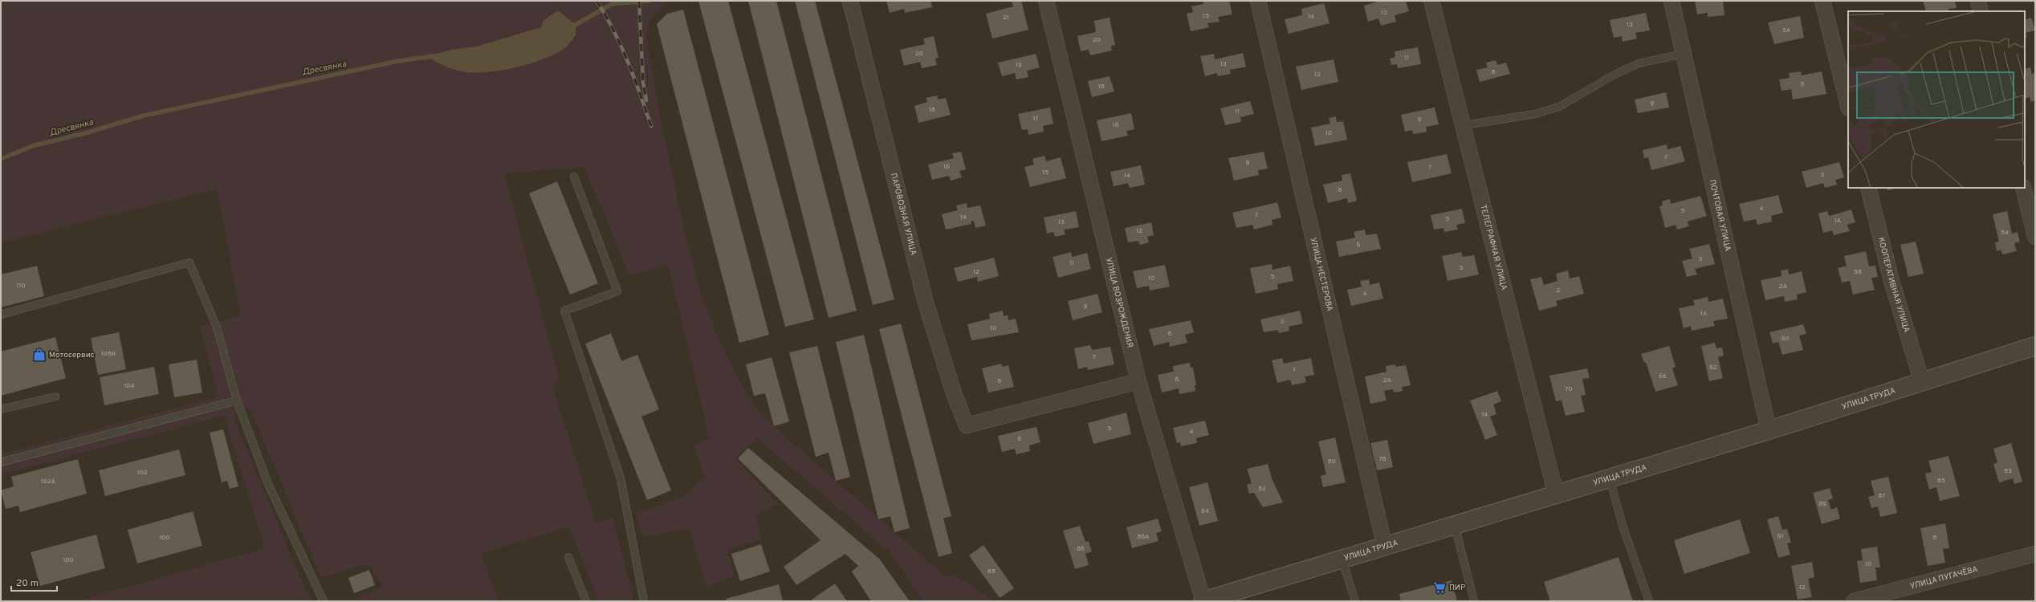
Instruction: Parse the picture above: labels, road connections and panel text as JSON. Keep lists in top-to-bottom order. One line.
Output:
{"streets":{"street":["ПАРОВОЗНАЯ УЛИЦА","ПОЧТОВАЯ УЛИЦА","ТЕЛЕГРАФНАЯ УЛИЦА","УЛИЦА НЕСТЕРОВА","КООПЕРАТИВНАЯ УЛИЦА","УЛИЦА ВОЗРОЖДЕНИЯ","УЛИЦА ТРУДА","УЛИЦА ПУГАЧЁВА"]},"crossings":[["ПАРОВОЗНАЯ УЛИЦА","УЛИЦА ВОЗРОЖДЕНИЯ"],["ПОЧТОВАЯ УЛИЦА","УЛИЦА ТРУДА"],["ТЕЛЕГРАФНАЯ УЛИЦА","УЛИЦА ТРУДА"],["УЛИЦА НЕСТЕРОВА","УЛИЦА ТРУДА"],["КООПЕРАТИВНАЯ УЛИЦА","УЛИЦА ТРУДА"],["УЛИЦА ВОЗРОЖДЕНИЯ","УЛИЦА ТРУДА"]],"water":["Дресвянка"],"places":{"shop":["Мотосервис"],"supermarket":["ПИР"]},"house_numbers":["13","15","14","21","13","5А","20","20","11","13","19","8","12","5","18","9","18","11","17","9","16","10","7","9","16","7","15","3","14","8","4","5","7","14","5","1А","13","12","54","6","3","11","3","12","58","5","10","110","2А","2","4","9","1А","3","10","8","60","108В","7","62","1","66","6","2А","8","104","70","74","5","4","6","78","80","83","102","85","102А","82","87","89","84","91","86А","100","8","86","100","10","88","12"],"scale_bar":"20 m"}
